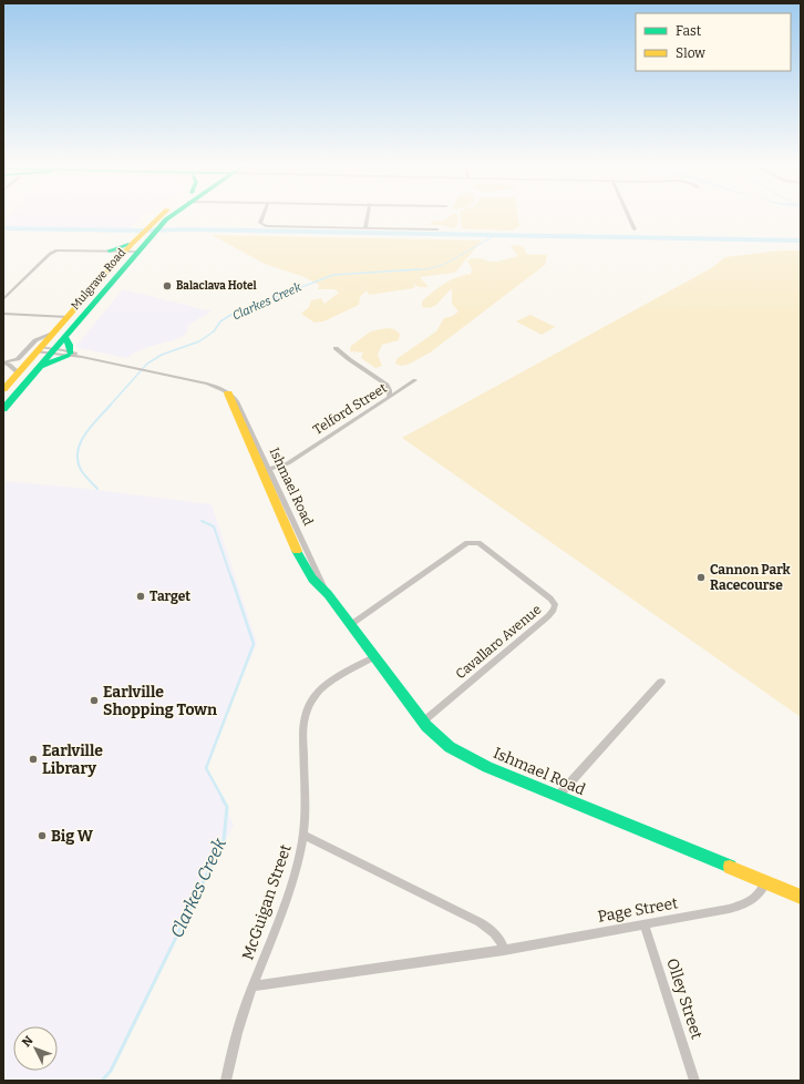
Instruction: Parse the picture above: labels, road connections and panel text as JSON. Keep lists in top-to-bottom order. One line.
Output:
{"streets":{"main road":["Mulgrave Road","Ishmael Road"],"street":["Telford Street","Cavallaro Avenue","McGuigan Street","Page Street","Olley Street"]},"crossings":[["Mulgrave Road","Ishmael Road"],["Telford Street","Ishmael Road"],["Ishmael Road","Cavallaro Avenue"],["Ishmael Road","McGuigan Street"],["Ishmael Road","Page Street"],["McGuigan Street","Page Street"],["Page Street","Olley Street"]],"water":["Clarkes Creek"],"places":["Balaclava Hotel","Cannon Park Racecourse","Target","Earlville Shopping Town","Earlville Library","Big W"],"legend":["Fast","Slow"],"north":"top left"}
